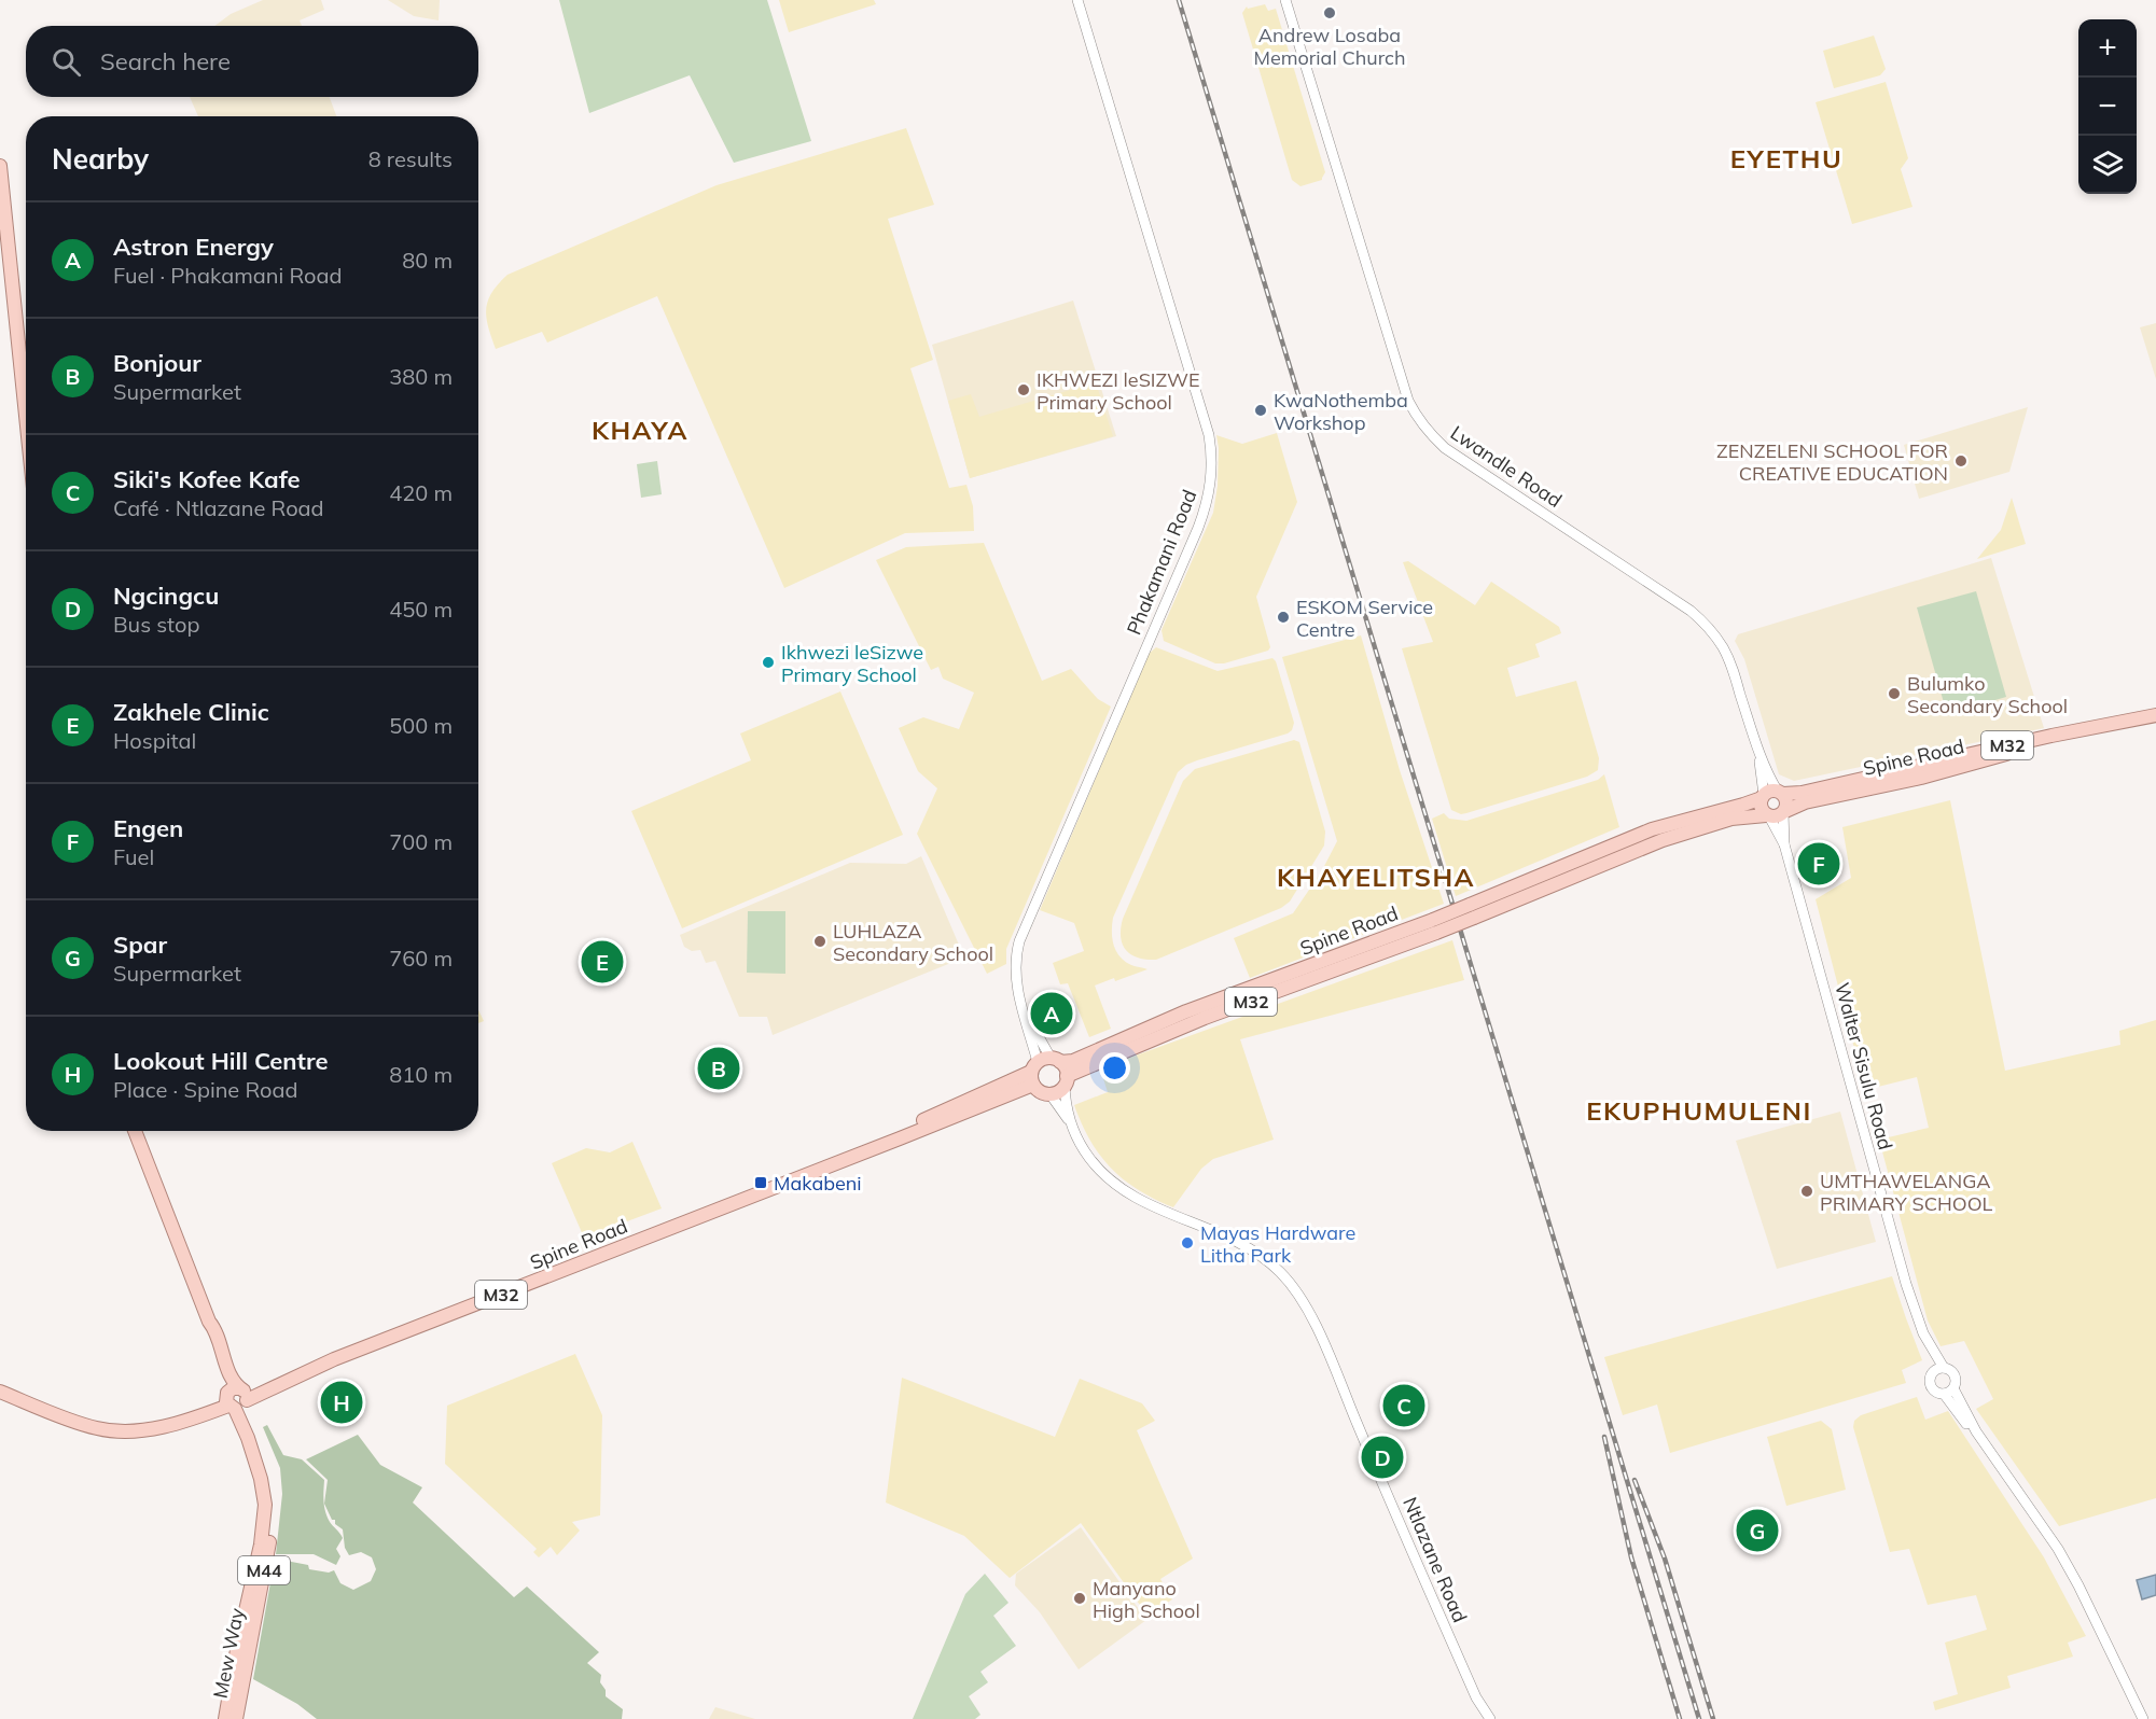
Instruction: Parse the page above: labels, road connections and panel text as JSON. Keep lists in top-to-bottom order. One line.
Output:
{"streets":{"main road":["M32","Spine Road","M44","Mew Way"],"street":["Lwandle Road","Phakamani Road","Walter Sisulu Road","Ntlazane Road"]},"crossings":[["Lwandle Road","Spine Road"],["Lwandle Road","Walter Sisulu Road"],["Phakamani Road","Spine Road"],["Spine Road","Walter Sisulu Road"],["Spine Road","Ntlazane Road"],["Spine Road","Mew Way"]],"districts":["EYETHU","KHAYA","KHAYELITSHA","EKUPHUMULENI"],"places":{"other":["Andrew Losaba Memorial Church","IKHWEZI leSIZWE Primary School","KwaNothemba Workshop","ZENZELENI SCHOOL FOR CREATIVE EDUCATION","ESKOM Service Centre","Ikhwezi leSizwe Primary School","Bulumko Secondary School","LUHLAZA Secondary School","UMTHAWELANGA PRIMARY SCHOOL","Mayas Hardware Litha Park","Manyano High School"],"transit":["Makabeni"]},"page":{"map_buttons":["+","−"],"search":"Search here","heading":["Nearby","8 results"],"list":[{"mark":"A","name":"Astron Energy","note":"Fuel · Phakamani Road","value":"80 m"},{"mark":"B","name":"Bonjour","note":"Supermarket","value":"380 m"},{"mark":"C","name":"Siki's Kofee Kafe","note":"Café · Ntlazane Road","value":"420 m"},{"mark":"D","name":"Ngcingcu","note":"Bus stop","value":"450 m"},{"mark":"E","name":"Zakhele Clinic","note":"Hospital","value":"500 m"},{"mark":"F","name":"Engen","note":"Fuel","value":"700 m"},{"mark":"G","name":"Spar","note":"Supermarket","value":"760 m"},{"mark":"H","name":"Lookout Hill Centre","note":"Place · Spine Road","value":"810 m"}],"pins":["F","E","A","B","H","C","D","G"]}}
